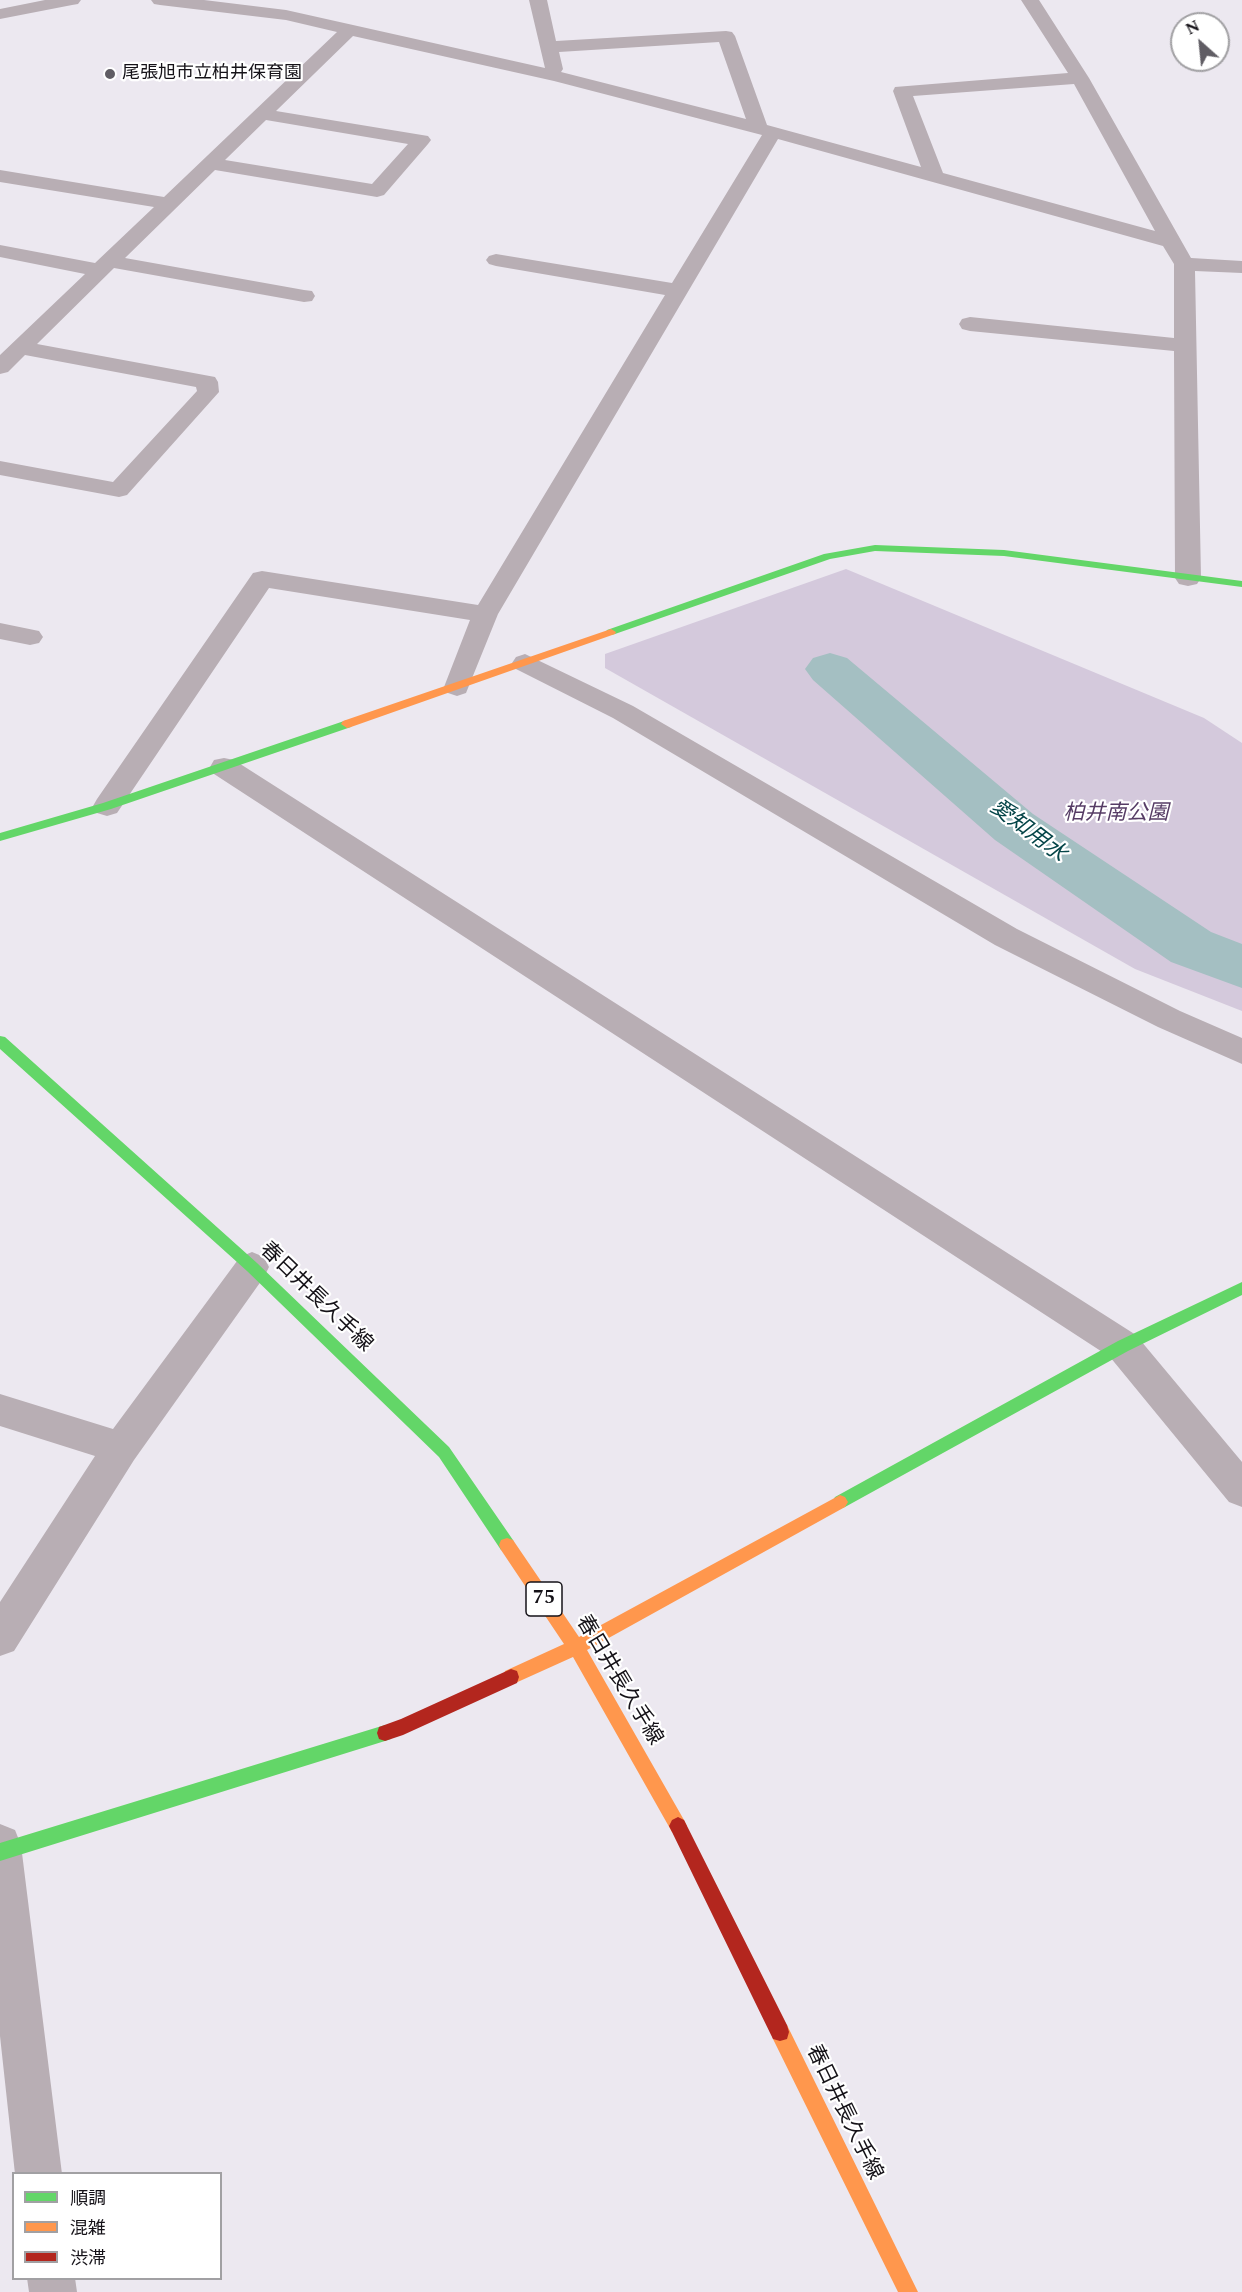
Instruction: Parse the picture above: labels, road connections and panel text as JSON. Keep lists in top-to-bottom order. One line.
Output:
{"streets":{"street":["春日井長久手線","75"]},"water":["愛知用水"],"parks":["柏井南公園"],"places":["尾張旭市立柏井保育園"],"legend":["順調","混雑","渋滞"],"north":"top left"}
